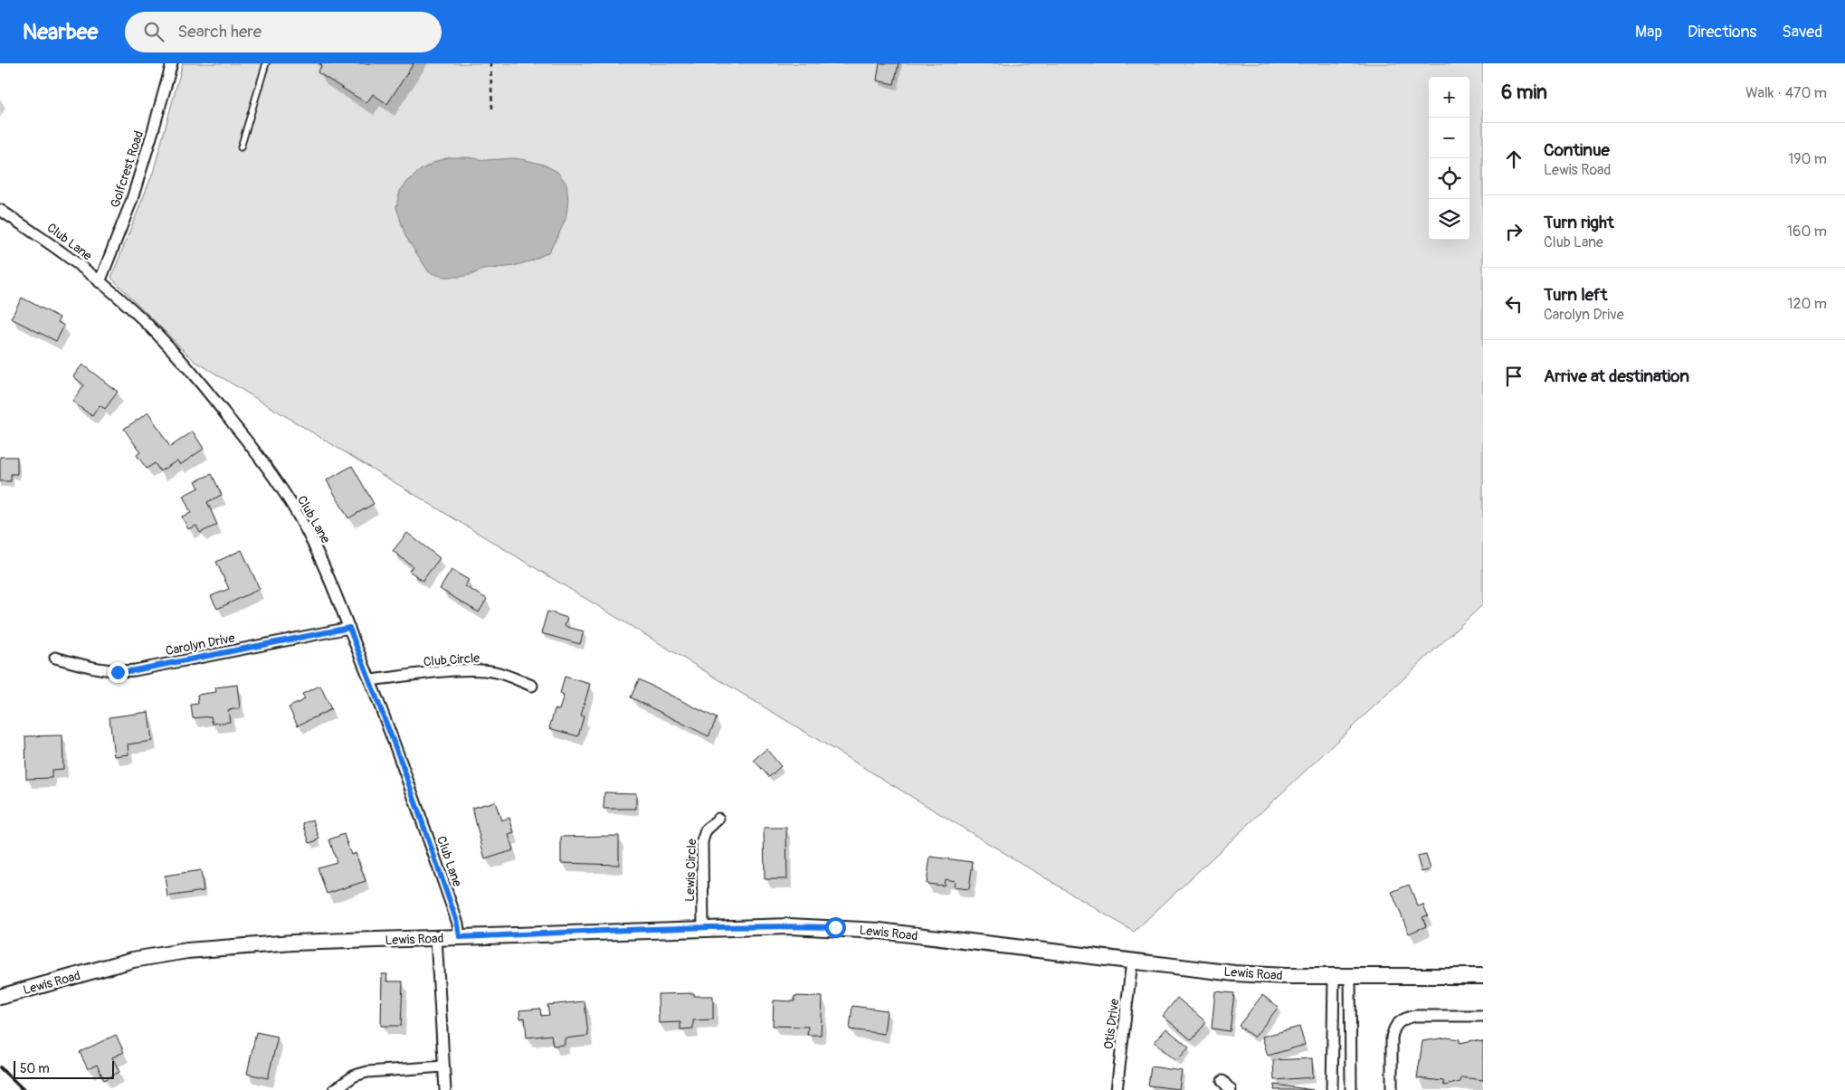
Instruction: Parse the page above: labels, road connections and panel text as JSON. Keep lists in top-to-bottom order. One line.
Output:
{"streets":{"street":["Golfcrest Road","Club Lane","Carolyn Drive","Club Circle","Lewis Circle","Lewis Road","Otis Drive"]},"crossings":[["Golfcrest Road","Club Lane"],["Club Lane","Carolyn Drive"],["Club Lane","Club Circle"],["Club Lane","Lewis Road"],["Lewis Circle","Lewis Road"],["Lewis Road","Otis Drive"]],"scale_bar":"50 m","page":{"header":"Nearbee","search":"Search here","nav":["Map","Directions","Saved"],"heading":["6 min","Walk · 470 m"],"map_buttons":["+","−"],"list":[["Continue","Lewis Road","190 m"],["Turn right","Club Lane","160 m"],["Turn left","Carolyn Drive","120 m"],"Arrive at destination"],"scale":"50 m"}}
